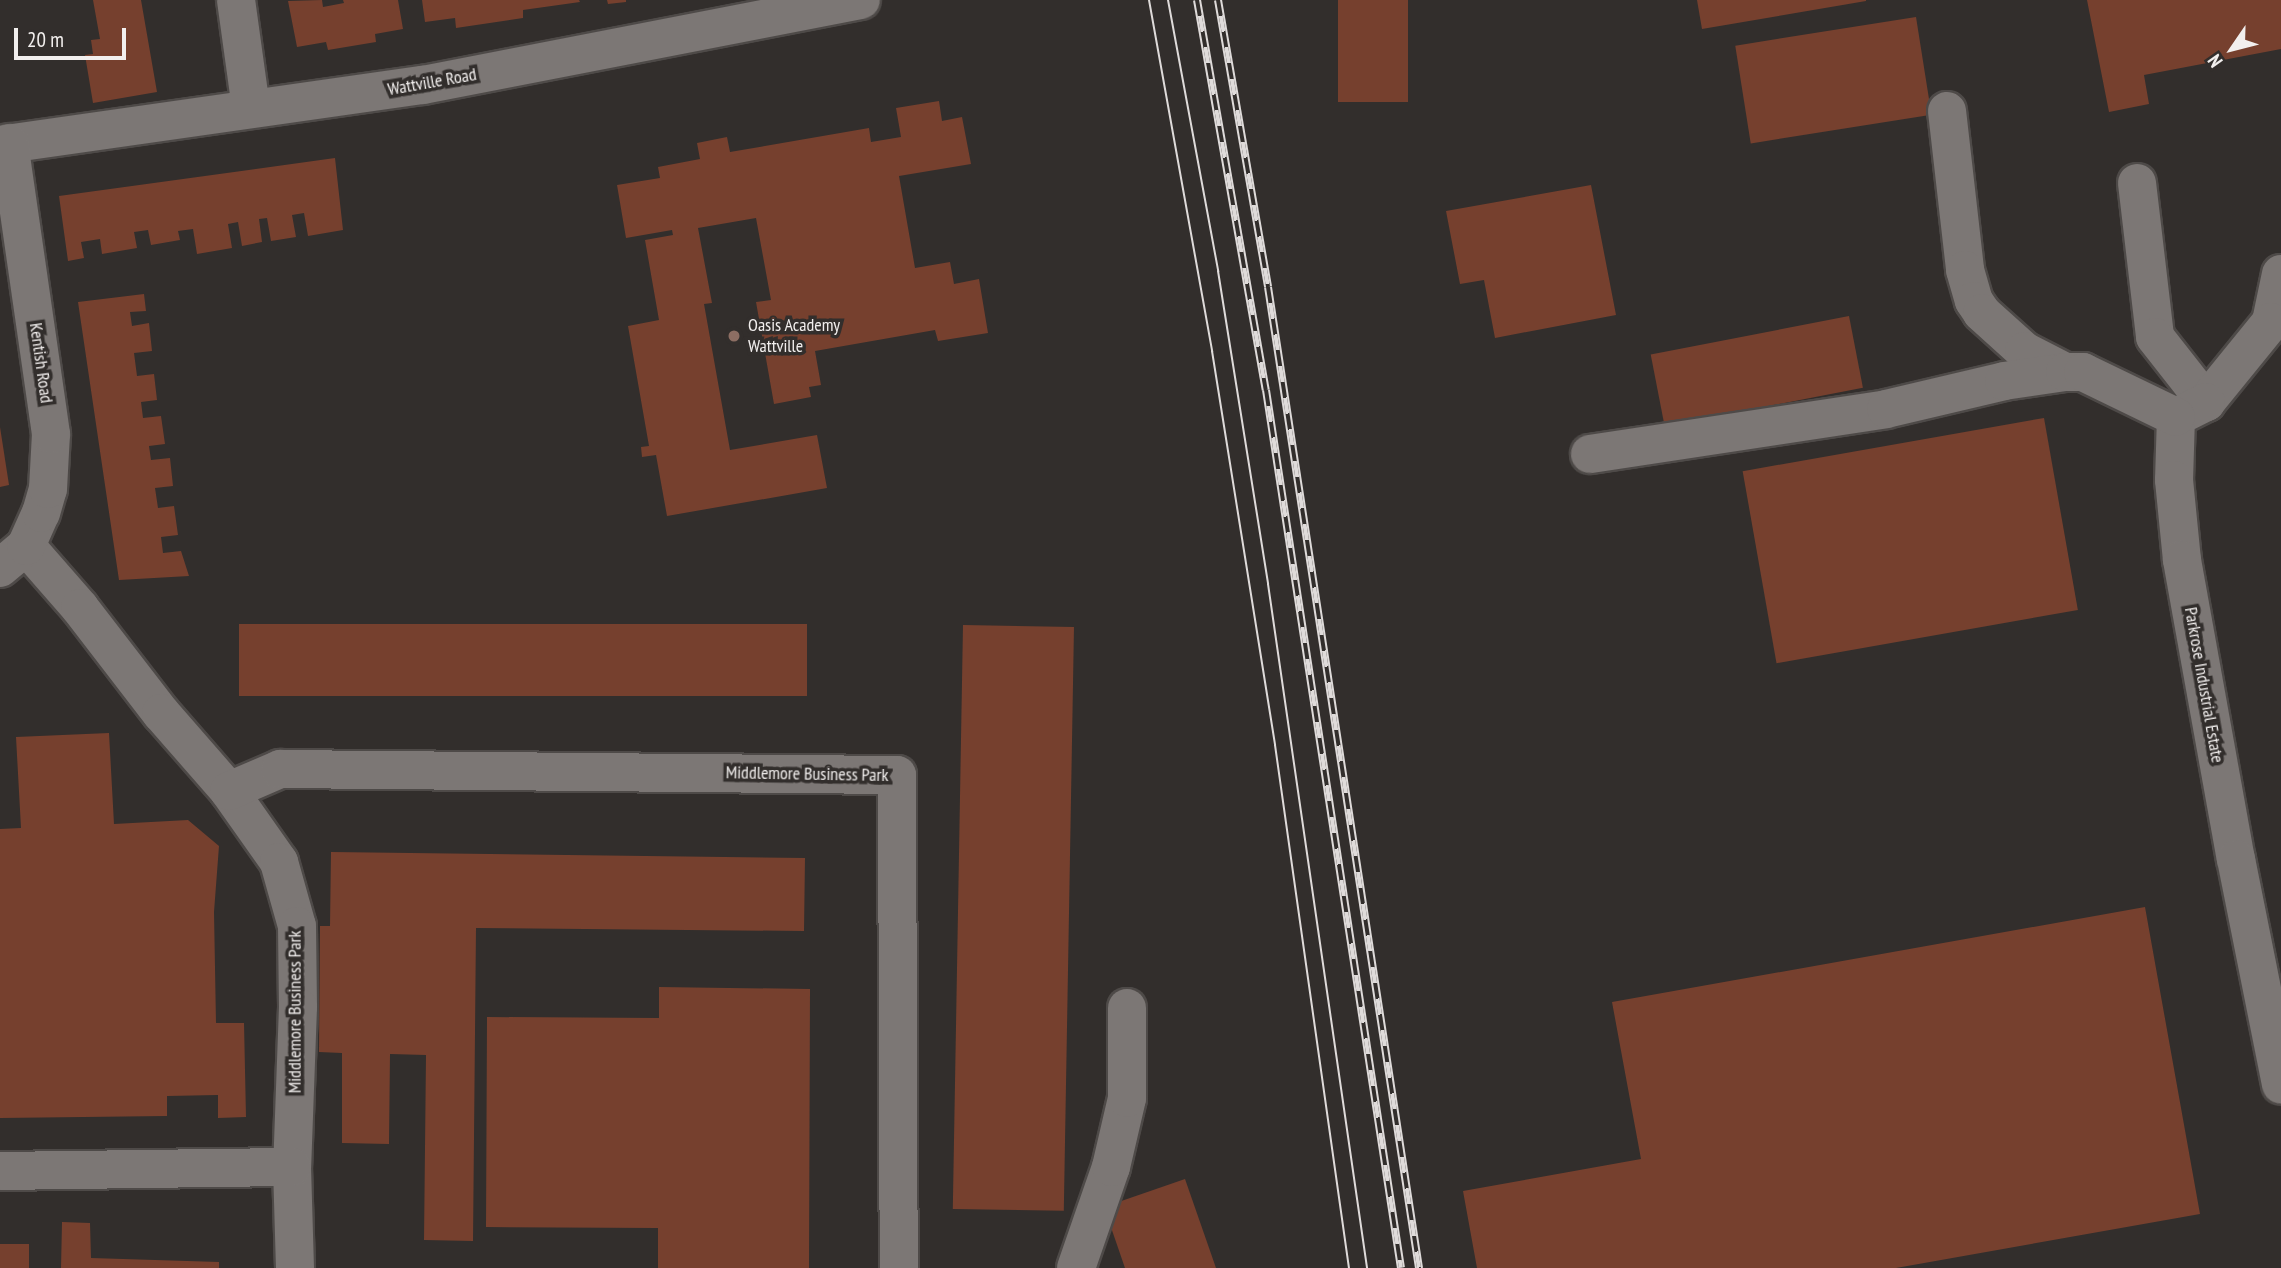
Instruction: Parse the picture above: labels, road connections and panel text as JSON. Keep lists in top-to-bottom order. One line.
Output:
{"streets":{"street":["Wattville Road","Kentish Road","Parkrose Industrial Estate","Middlemore Business Park"]},"crossings":[["Wattville Road","Kentish Road"],["Kentish Road","Middlemore Business Park"]],"places":["Oasis Academy Wattville"],"scale_bar":"20 m","north":"bottom left"}
